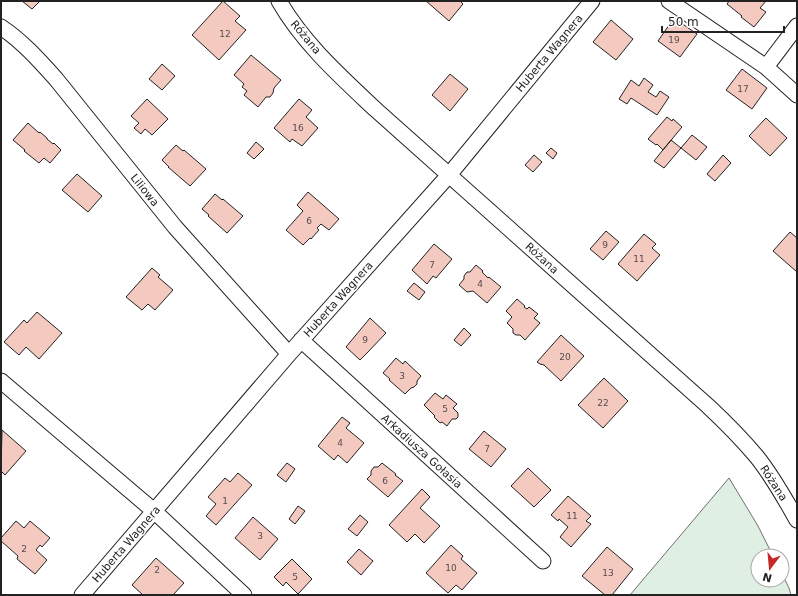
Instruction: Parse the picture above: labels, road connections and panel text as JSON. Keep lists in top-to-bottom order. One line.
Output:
{"streets":{"street":["Różana","Huberta Wagnera","Liliowa","Arkadiusza Gołasia"]},"crossings":[["Różana","Huberta Wagnera"],["Huberta Wagnera","Liliowa"],["Huberta Wagnera","Arkadiusza Gołasia"]],"house_numbers":["12","19","17","16","6","9","11","7","4","9","20","3","22","5","4","7","6","1","11","3","2","10","2","13","5"],"scale_bar":"50 m","north":"bottom"}
